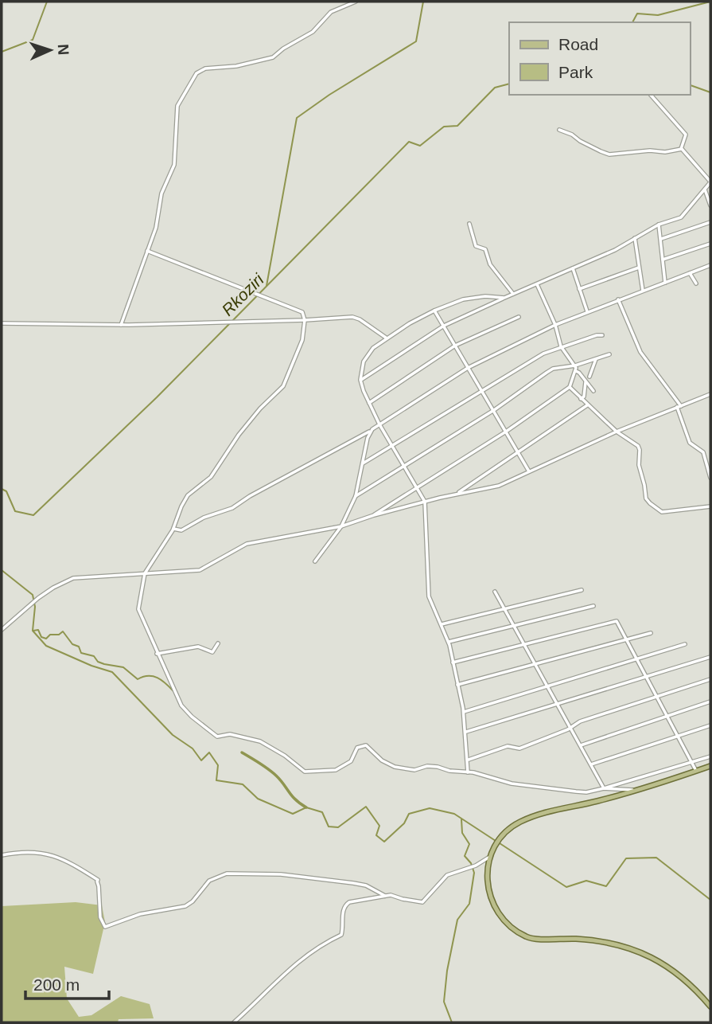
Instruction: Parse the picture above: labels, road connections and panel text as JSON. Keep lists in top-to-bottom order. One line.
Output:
{"water":["Rkoziri"],"legend":["Road","Park"],"scale_bar":"200 m","north":"right"}
